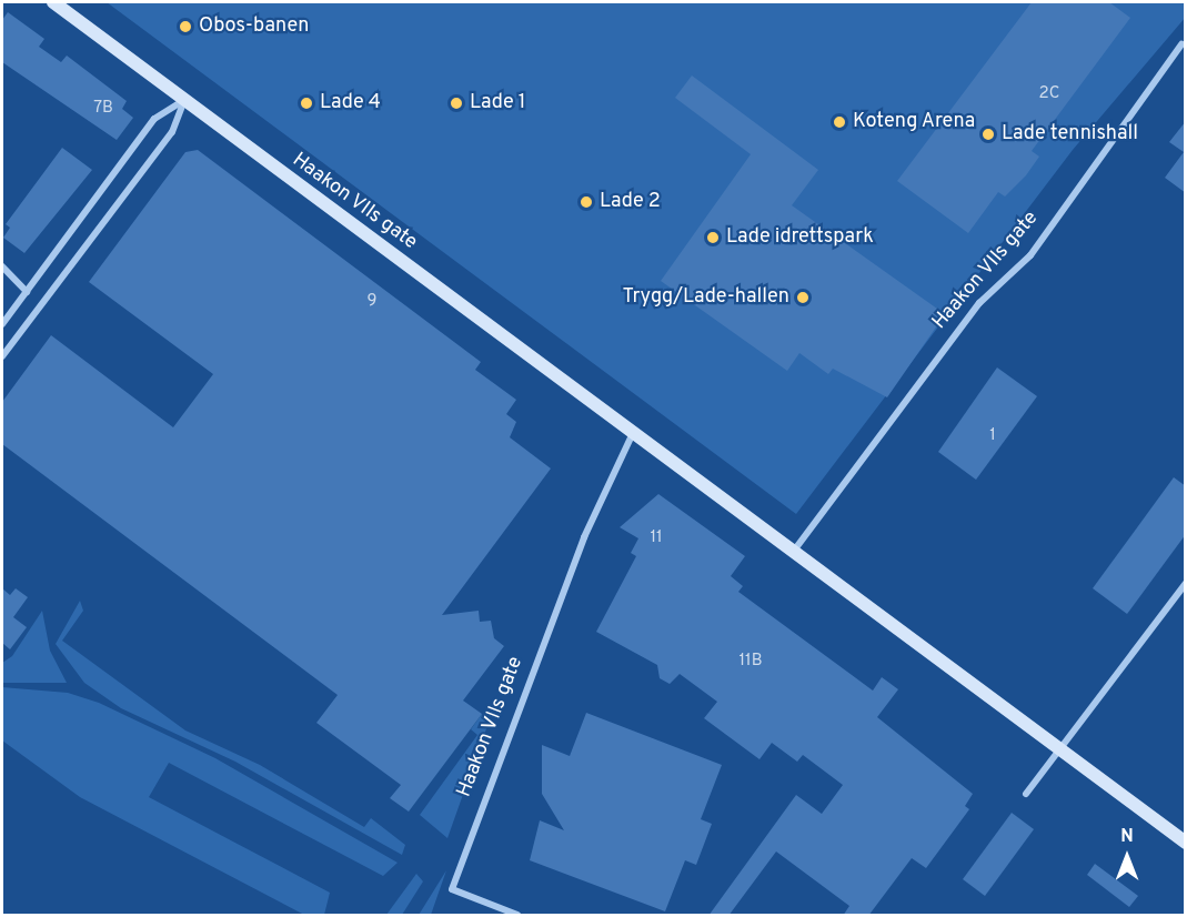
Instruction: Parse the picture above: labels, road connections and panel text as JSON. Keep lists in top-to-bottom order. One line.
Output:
{"streets":{"main road":["Haakon VIIs gate"]},"places":["Obos-banen","Lade 4","Lade 1","Koteng Arena","Lade tennishall","Lade 2","Lade idrettspark","Trygg/Lade-hallen"],"house_numbers":["2C","7B","9","1","11","11B"],"north":"top"}
